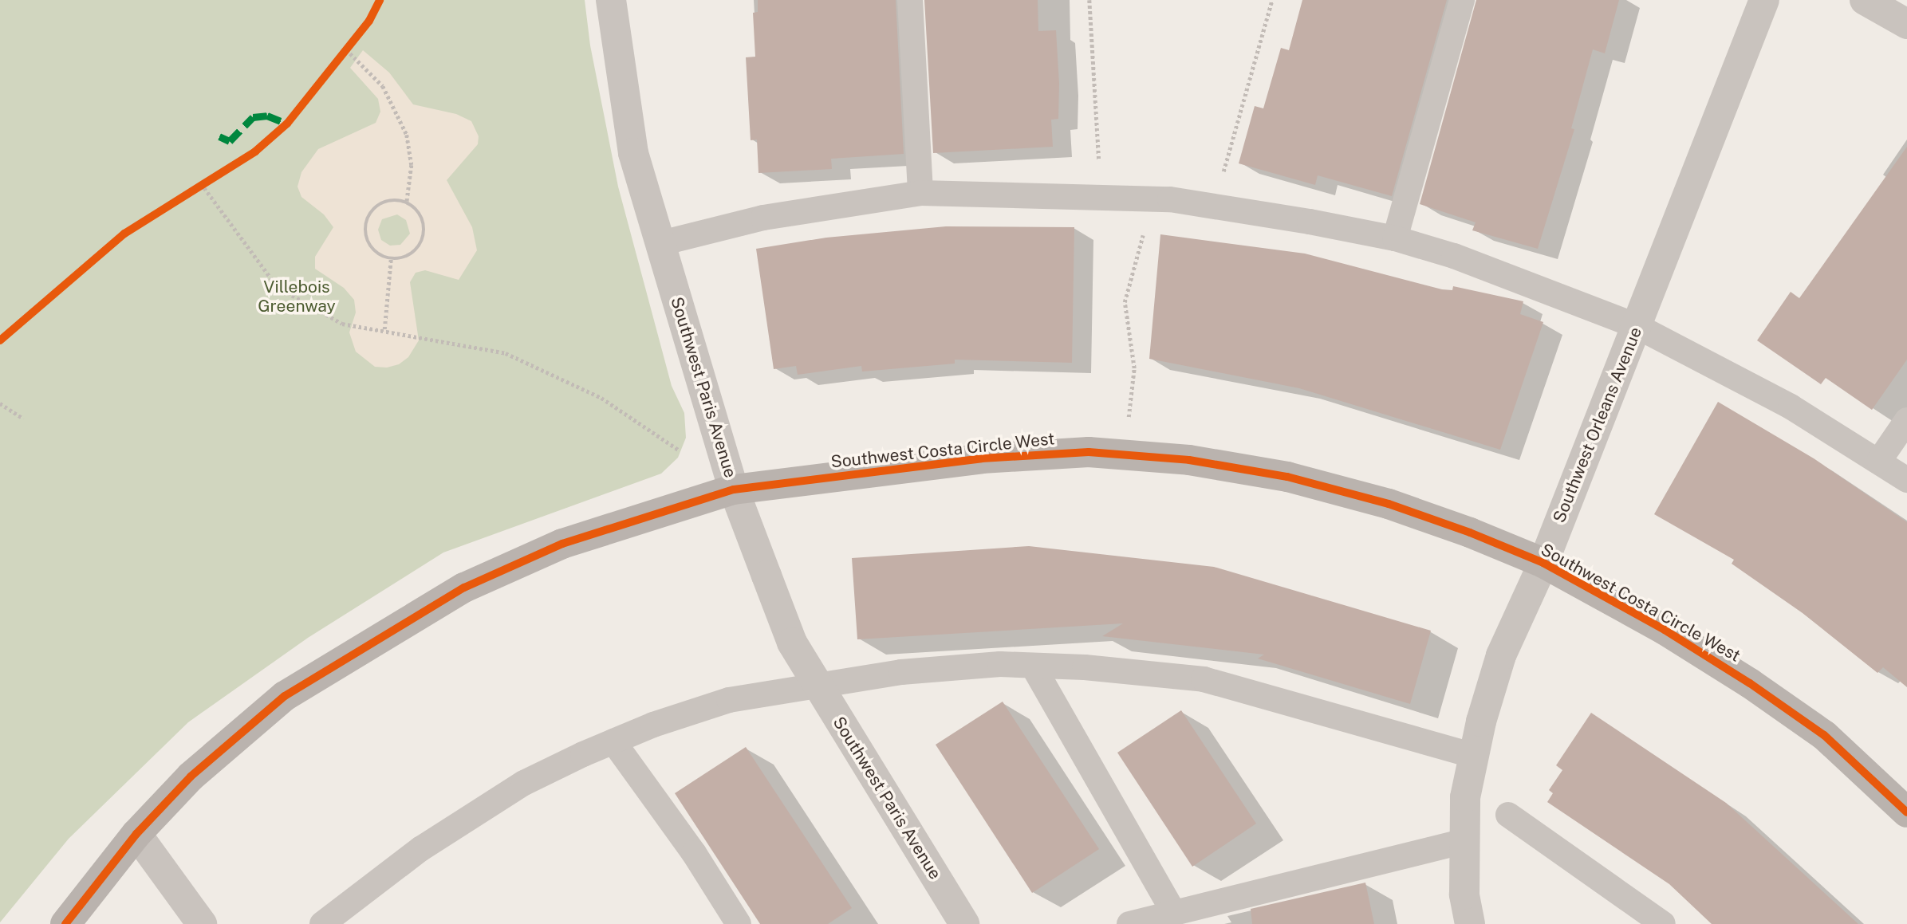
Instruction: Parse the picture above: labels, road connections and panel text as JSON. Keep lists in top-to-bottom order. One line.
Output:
{"streets":{"street":["Southwest Paris Avenue","Southwest Orleans Avenue","Southwest Costa Circle West"]},"crossings":[["Southwest Paris Avenue","Southwest Costa Circle West"],["Southwest Orleans Avenue","Southwest Costa Circle West"]],"parks":["Villebois Greenway"]}
